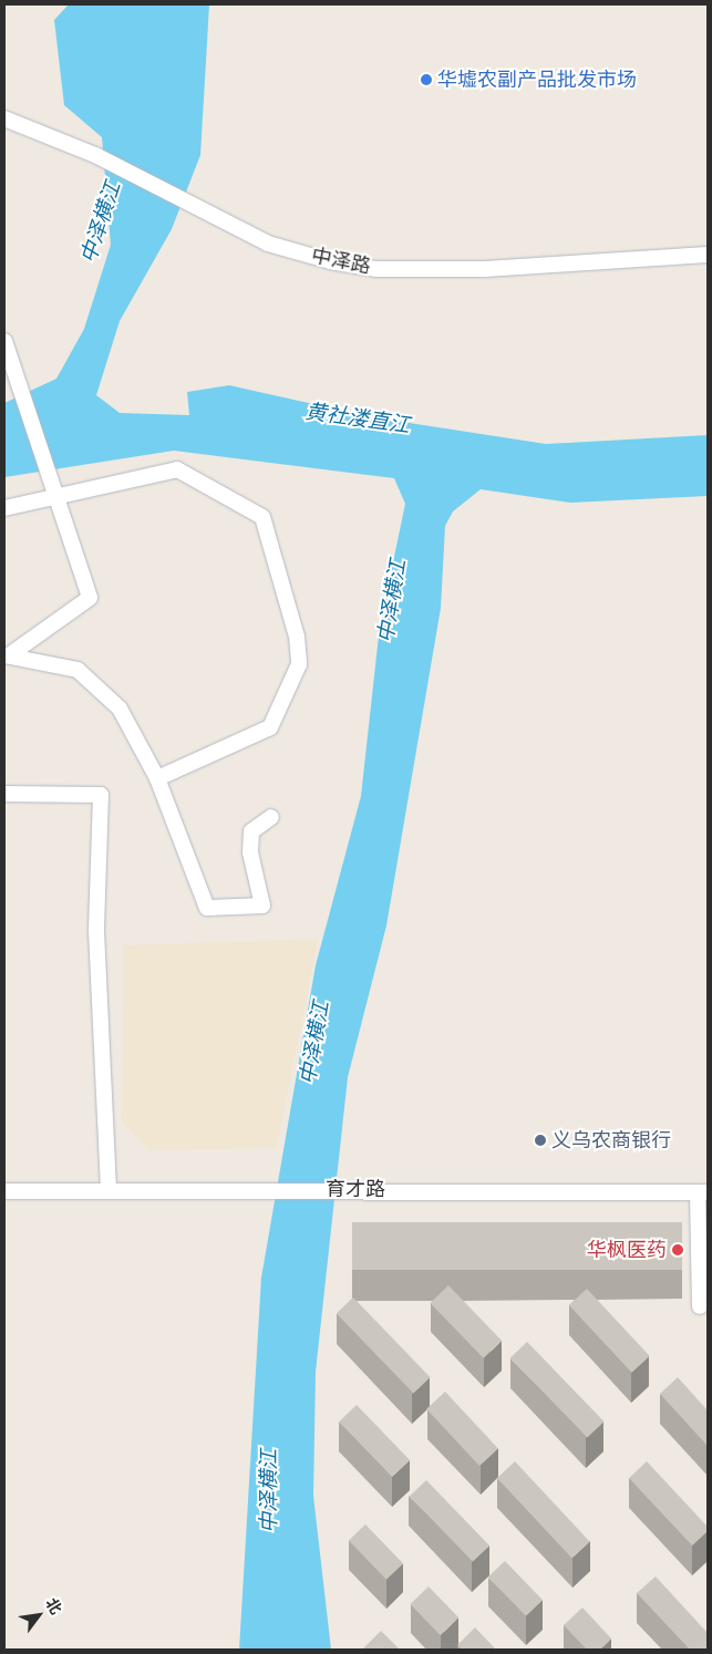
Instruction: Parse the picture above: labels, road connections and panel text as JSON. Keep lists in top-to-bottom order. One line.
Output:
{"streets":{"street":["中泽路","育才路"]},"water":["中泽横江","黄社溇直江"],"places":["华墟农副产品批发市场","义乌农商银行","华枫医药"],"north":"top right"}
